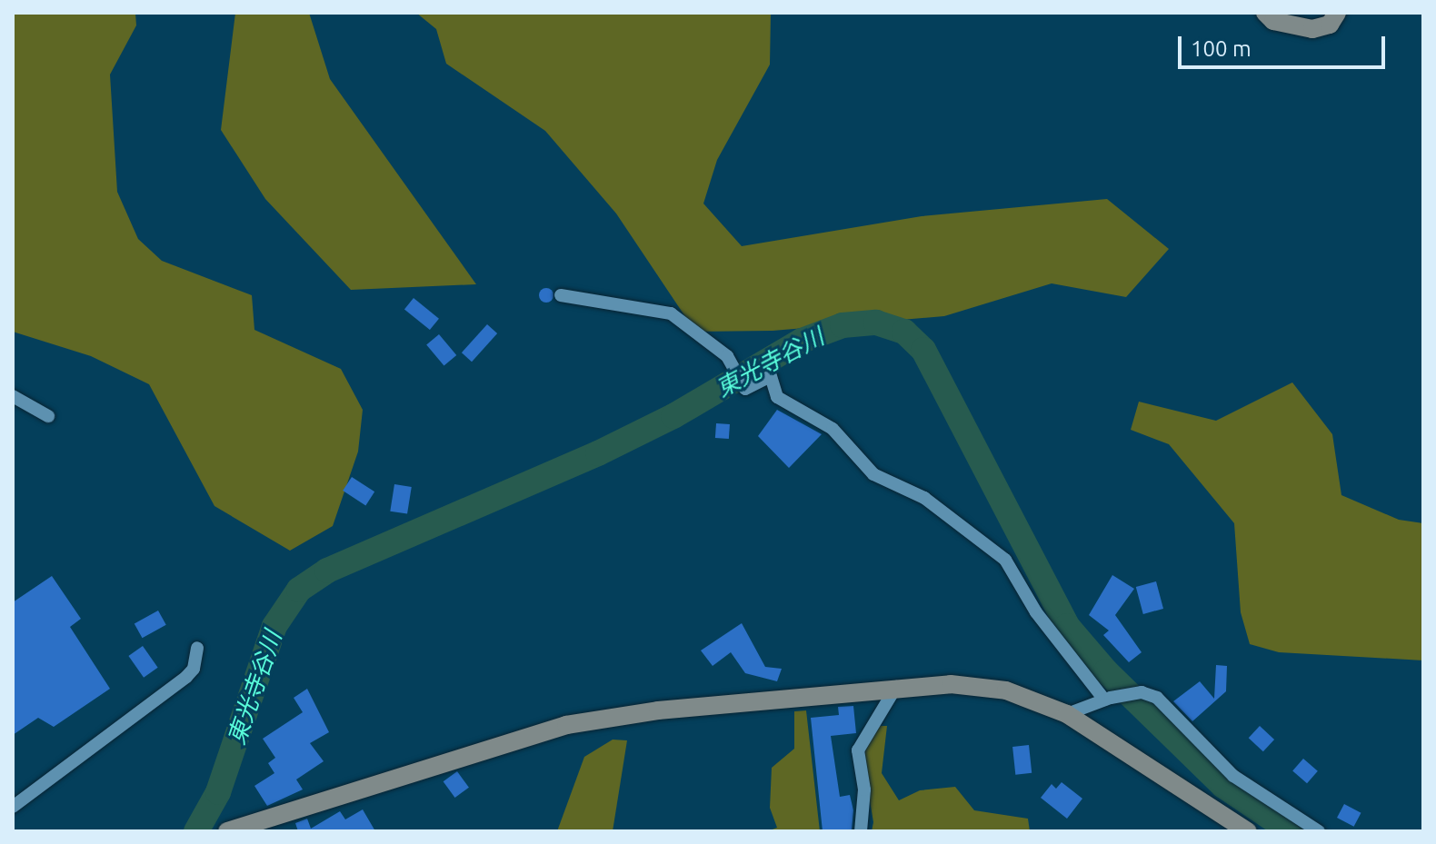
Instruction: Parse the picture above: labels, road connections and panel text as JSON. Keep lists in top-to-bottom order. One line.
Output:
{"water":["東光寺谷川"],"scale_bar":"100 m"}
